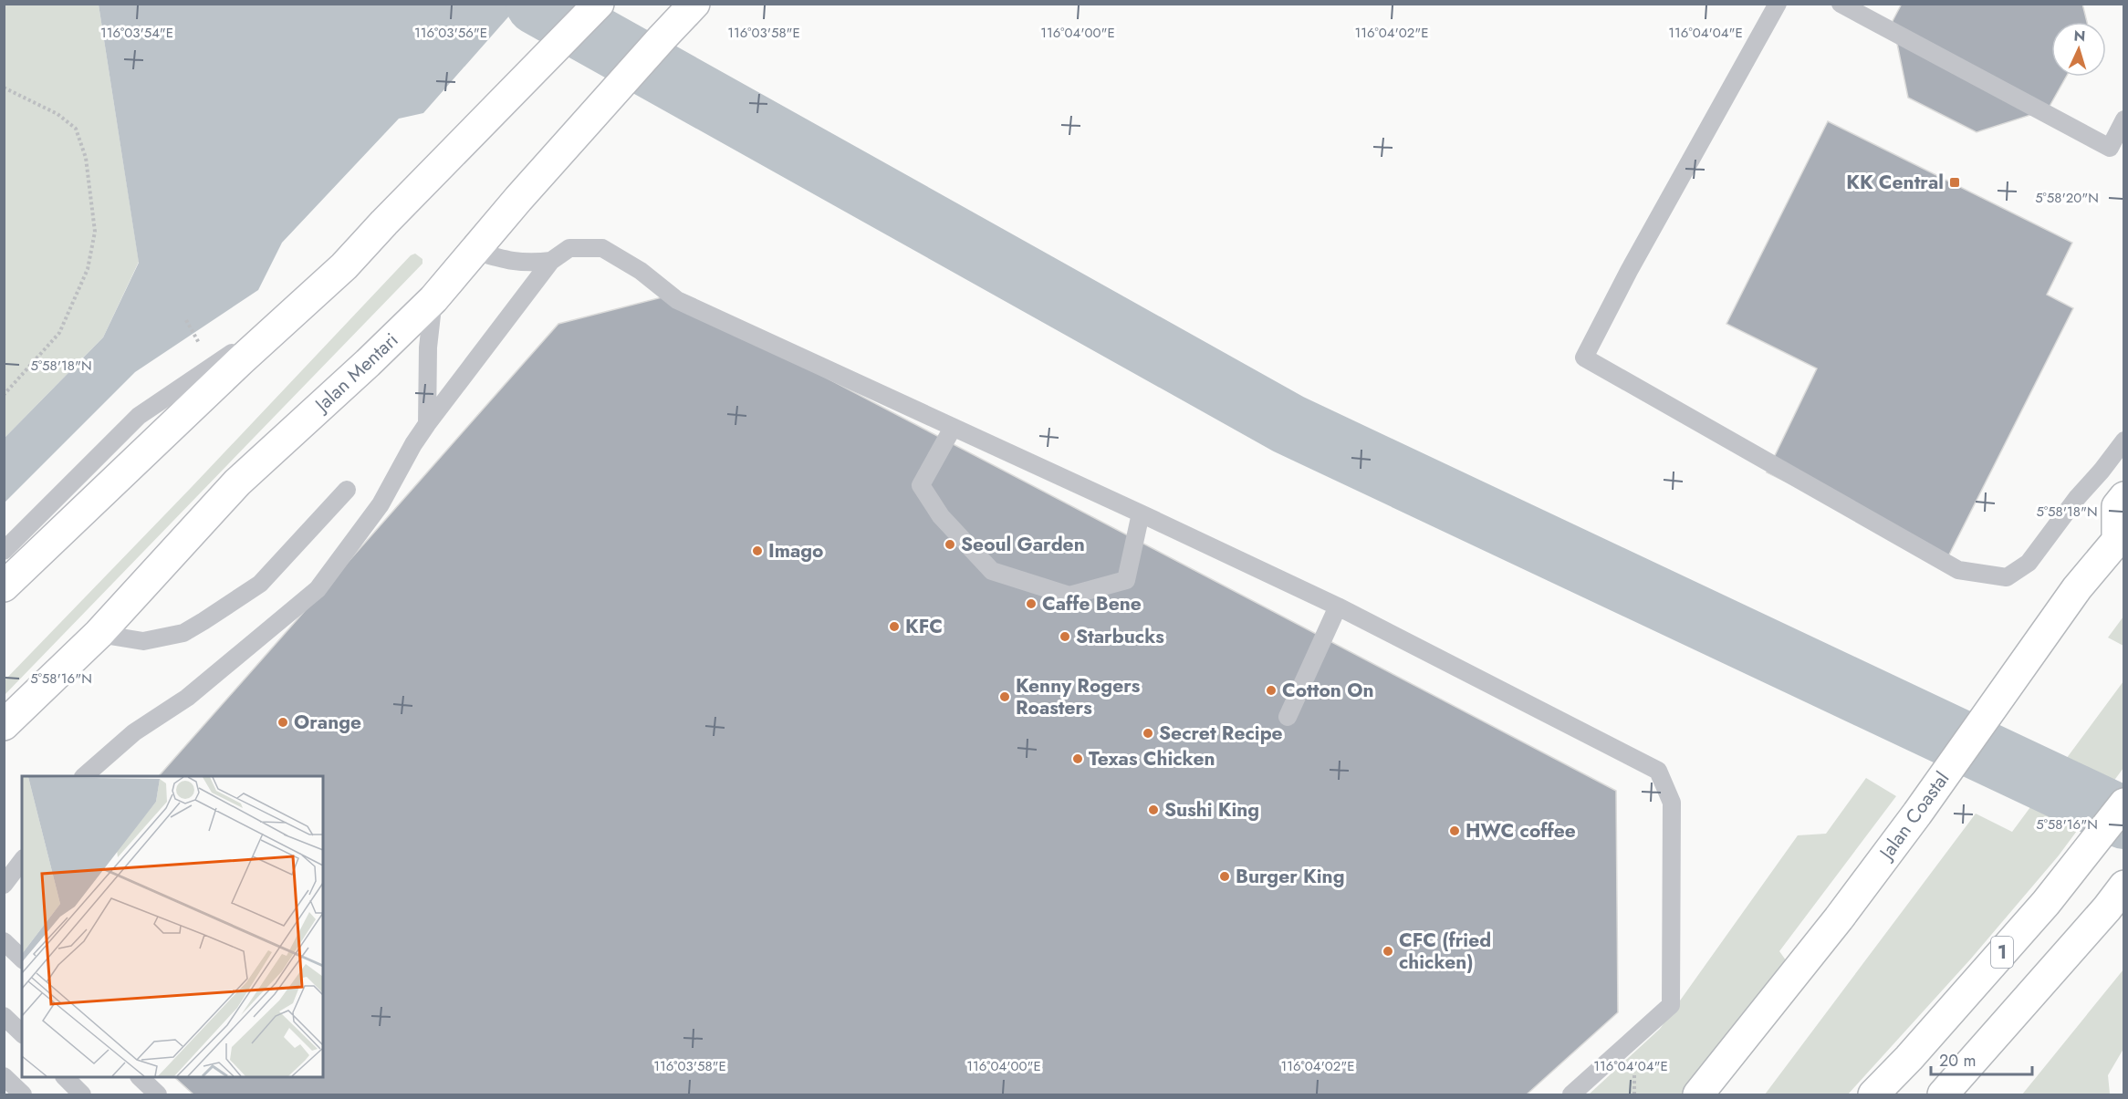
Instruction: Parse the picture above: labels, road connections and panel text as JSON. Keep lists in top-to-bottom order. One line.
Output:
{"streets":{"main road":["Jalan Mentari","Jalan Coastal","1"]},"places":{"transit":["KK Central"],"other":["Seoul Garden","Imago","Caffe Bene","KFC","Starbucks","Cotton On","Kenny Rogers Roasters","Orange","Secret Recipe","Texas Chicken","Sushi King","HWC coffee","Burger King","CFC (fried chicken)"]},"scale_bar":"20 m","north":"top","coordinates":["116°03'54\"E","116°03'56\"E","116°03'58\"E","116°04'00\"E","116°04'02\"E","116°04'04\"E","5°58'20\"N","5°58'18\"N","5°58'16\"N"]}
